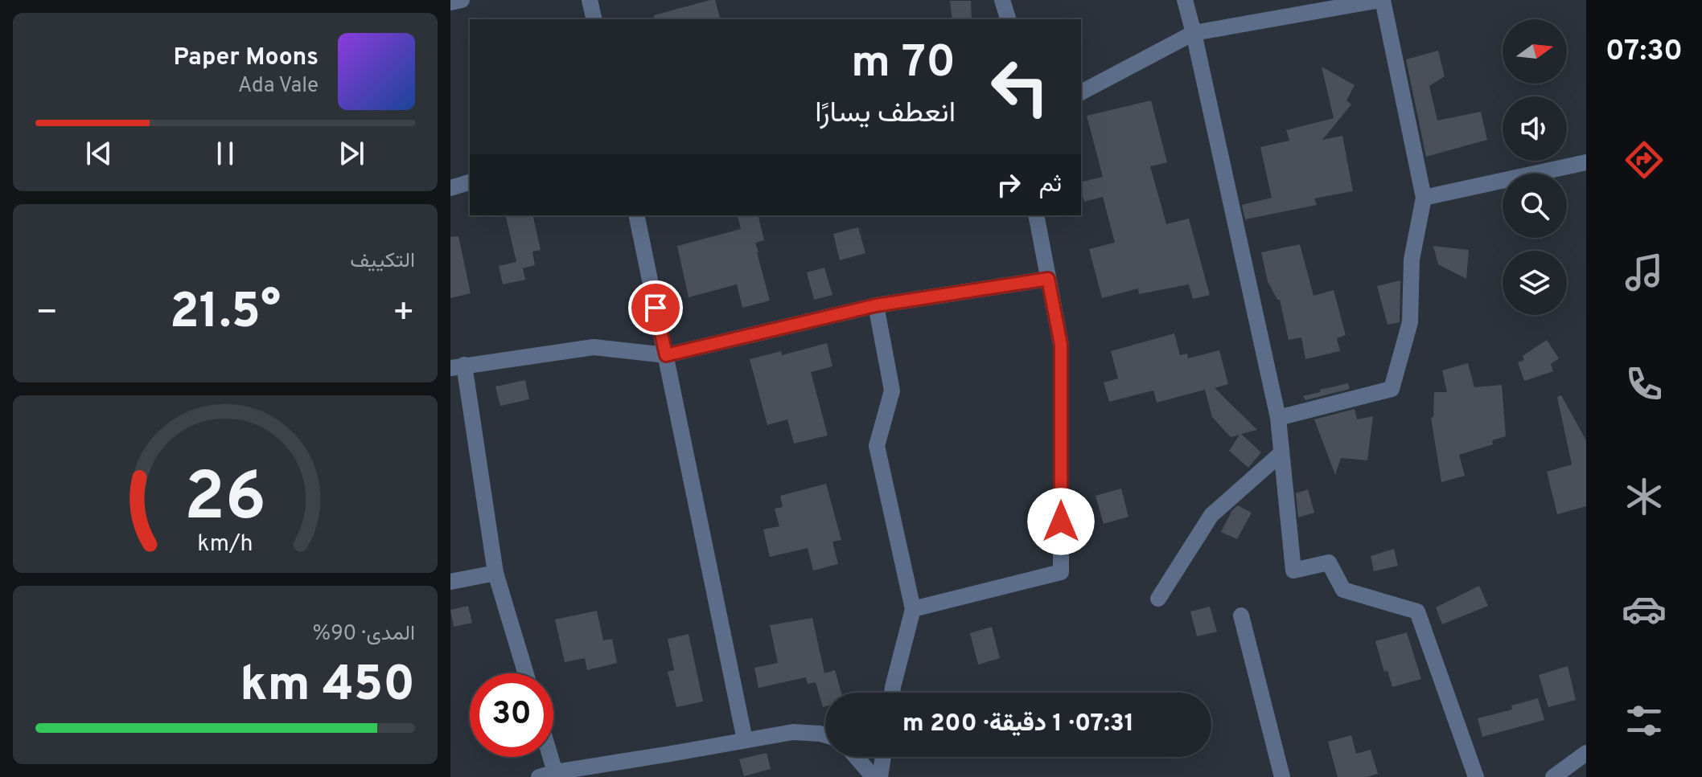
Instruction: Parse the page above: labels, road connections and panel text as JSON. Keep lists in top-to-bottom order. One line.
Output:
{"north":"right","page":{"tabs":"07:30","turn":["70 m","انعطف يسارًا"],"song":["Paper Moons","Ada Vale"],"then":"ثم","tile":["التكييف",["المدى · 90%","450 km"]],"heat":["−","21.5°","+"],"limit":"30","trip":"07:31 · 1 دقيقة · 200 m","gauge":["26","km/h"]}}
